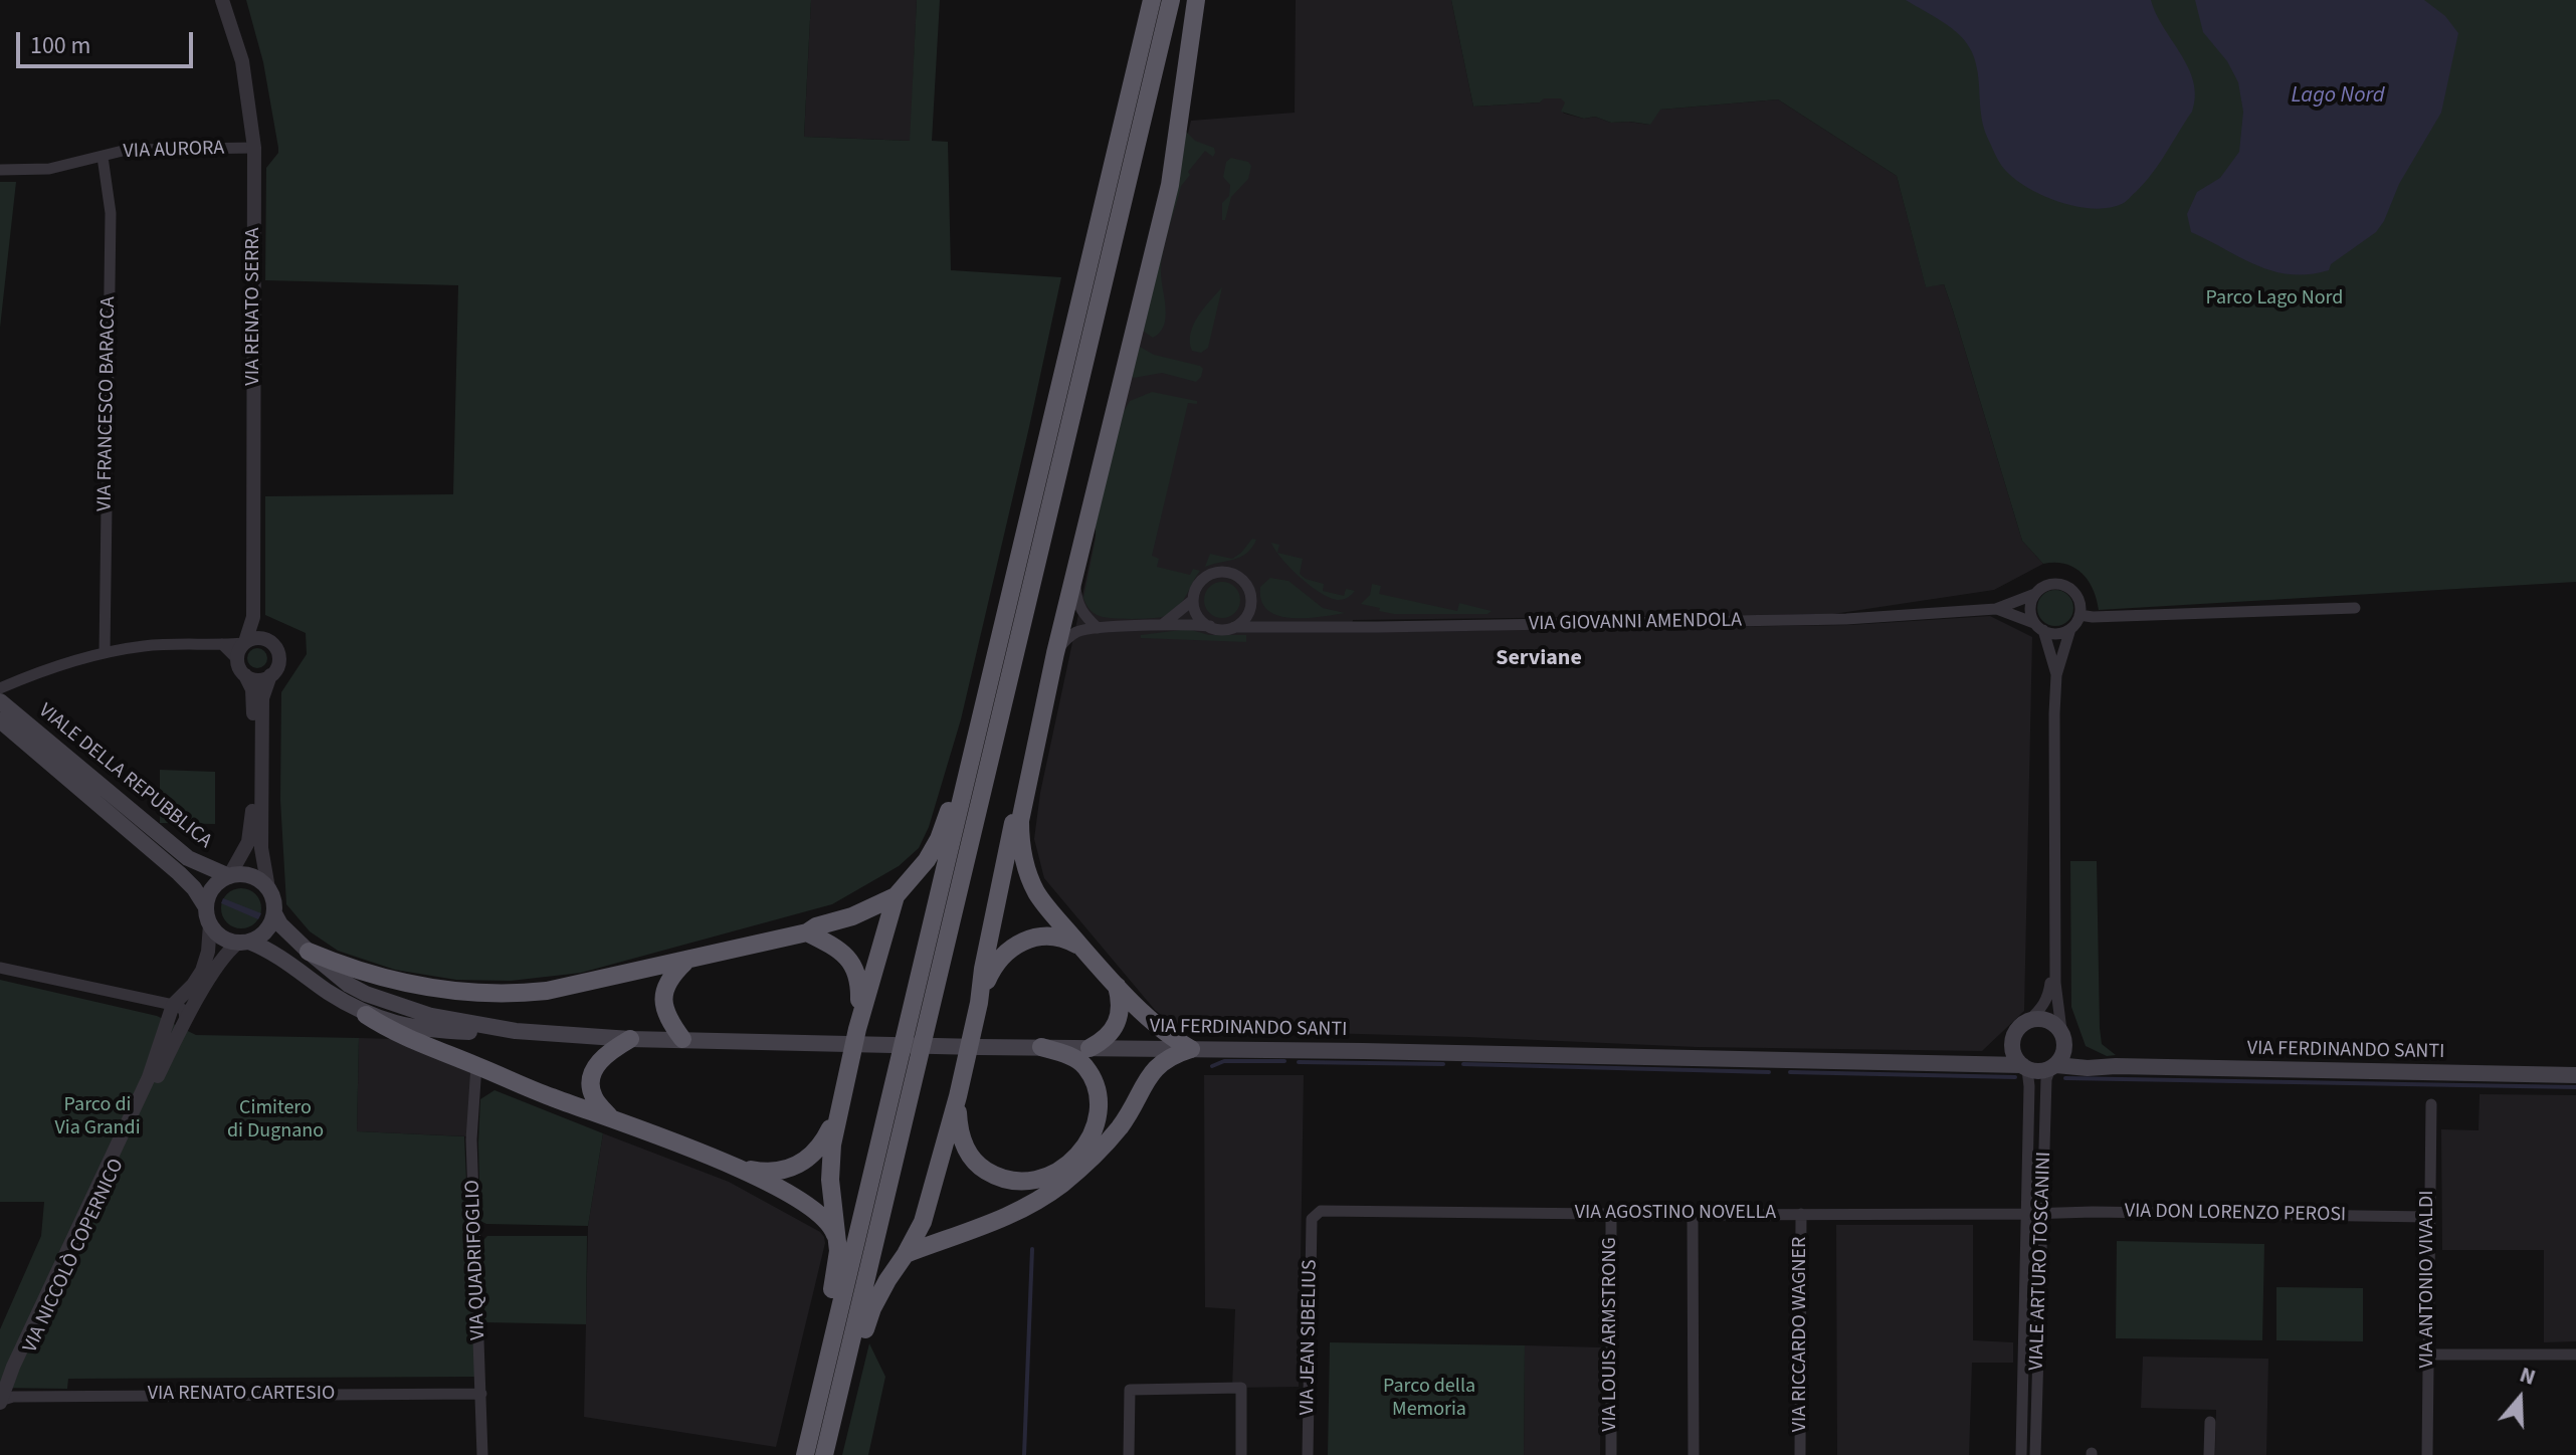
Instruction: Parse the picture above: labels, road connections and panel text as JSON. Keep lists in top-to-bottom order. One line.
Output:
{"streets":{"main road":["VIALE DELLA REPUBBLICA","VIA FERDINANDO SANTI"],"street":["VIA AURORA","VIA RENATO SERRA","VIA FRANCESCO BARACCA","VIA GIOVANNI AMENDOLA","VIA AGOSTINO NOVELLA","VIA DON LORENZO PEROSI","VIA NICCOLÒ COPERNICO","VIA QUADRIFOGLIO","VIALE ARTURO TOSCANINI","VIA ANTONIO VIVALDI","VIA LOUIS ARMSTRONG","VIA RICCARDO WAGNER","VIA JEAN SIBELIUS","VIA RENATO CARTESIO"]},"crossings":[["VIA AURORA","VIA RENATO SERRA"],["VIA AURORA","VIA FRANCESCO BARACCA"],["VIALE DELLA REPUBBLICA","VIA NICCOLÒ COPERNICO"],["VIA FERDINANDO SANTI","VIALE ARTURO TOSCANINI"],["VIA AGOSTINO NOVELLA","VIA DON LORENZO PEROSI"],["VIA AGOSTINO NOVELLA","VIALE ARTURO TOSCANINI"],["VIA AGOSTINO NOVELLA","VIA LOUIS ARMSTRONG"],["VIA AGOSTINO NOVELLA","VIA RICCARDO WAGNER"],["VIA AGOSTINO NOVELLA","VIA JEAN SIBELIUS"],["VIA DON LORENZO PEROSI","VIALE ARTURO TOSCANINI"],["VIA DON LORENZO PEROSI","VIA ANTONIO VIVALDI"],["VIA NICCOLÒ COPERNICO","VIA RENATO CARTESIO"],["VIA QUADRIFOGLIO","VIA RENATO CARTESIO"]],"districts":["Serviane"],"water":["Lago Nord"],"parks":["Parco Lago Nord","Parco di Via Grandi","Cimitero di Dugnano","Parco della Memoria"],"scale_bar":"100 m","north":"top"}
